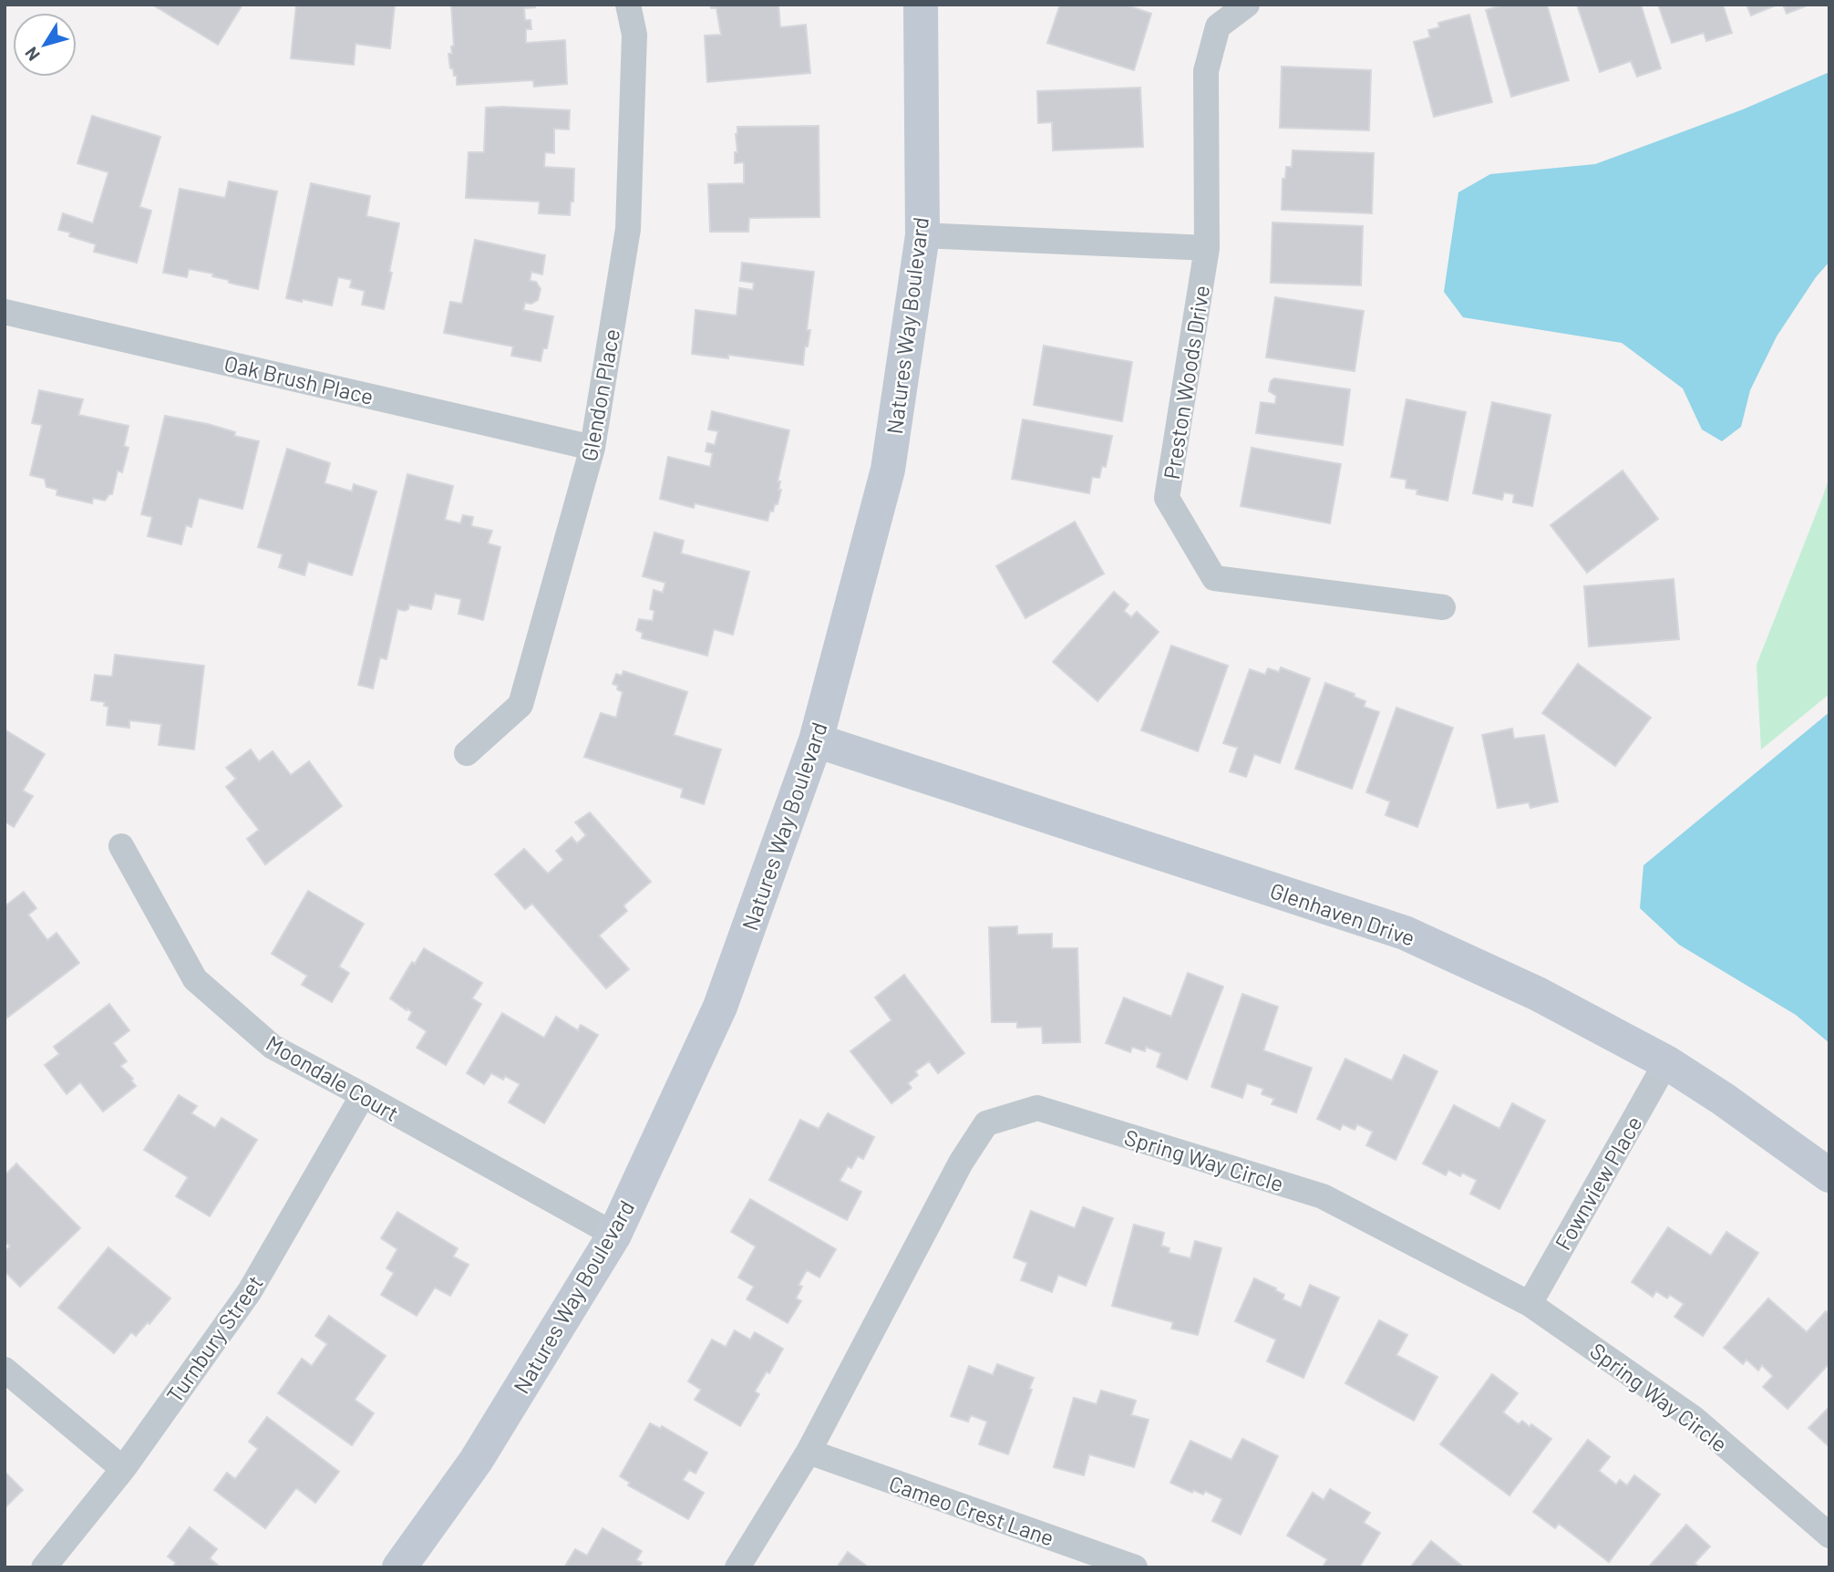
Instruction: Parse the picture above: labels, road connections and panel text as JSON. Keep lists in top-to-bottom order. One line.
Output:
{"streets":{"street":["Natures Way Boulevard","Oak Brush Place","Preston Woods Drive","Glendon Place","Glenhaven Drive","Moondale Court","Spring Way Circle","Fownview Place","Turnbury Street","Cameo Crest Lane"]},"crossings":[["Natures Way Boulevard","Glenhaven Drive"],["Natures Way Boulevard","Moondale Court"],["Oak Brush Place","Glendon Place"],["Glenhaven Drive","Fownview Place"],["Moondale Court","Turnbury Street"],["Spring Way Circle","Fownview Place"],["Spring Way Circle","Cameo Crest Lane"]],"north":"bottom left"}
